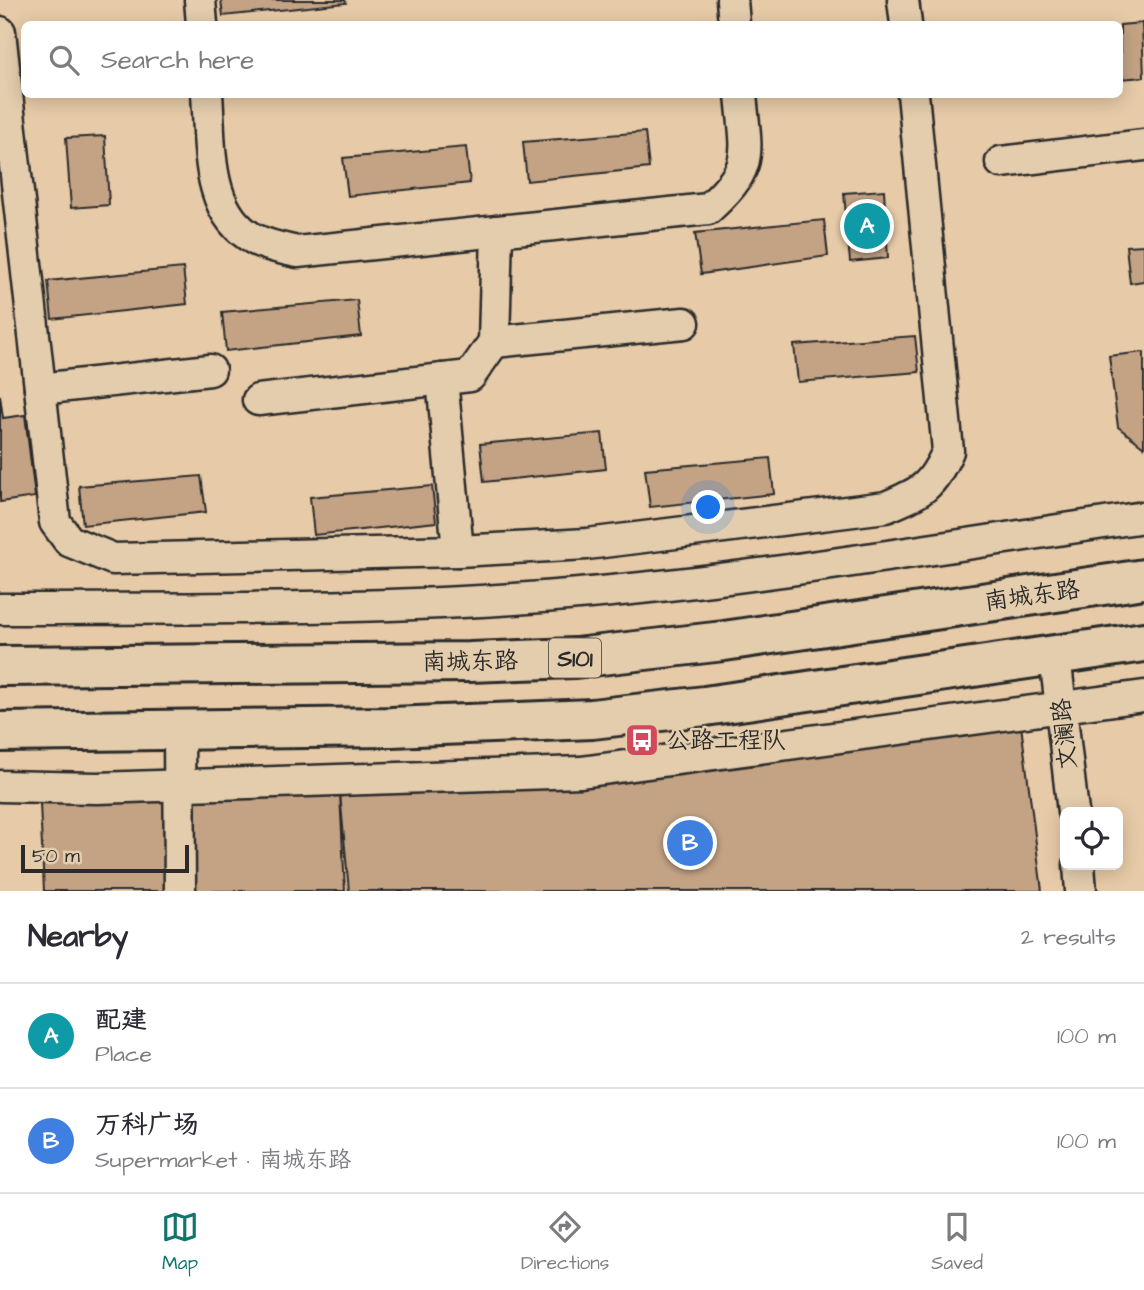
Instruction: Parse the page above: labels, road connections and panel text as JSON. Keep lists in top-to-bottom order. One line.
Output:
{"streets":{"main road":["南城东路","S101"],"street":["文澜路"]},"places":{"bus stop":["公路工程队"]},"scale_bar":"50 m","page":{"search":"Search here","pins":["A","B"],"scale":"50 m","heading":["Nearby","2 results"],"list":[{"mark":"A","name":"配建","note":"Place","value":"100 m"},{"mark":"B","name":"万科广场","note":"Supermarket · 南城东路","value":"100 m"}],"nav":["Map","Directions","Saved"]}}
